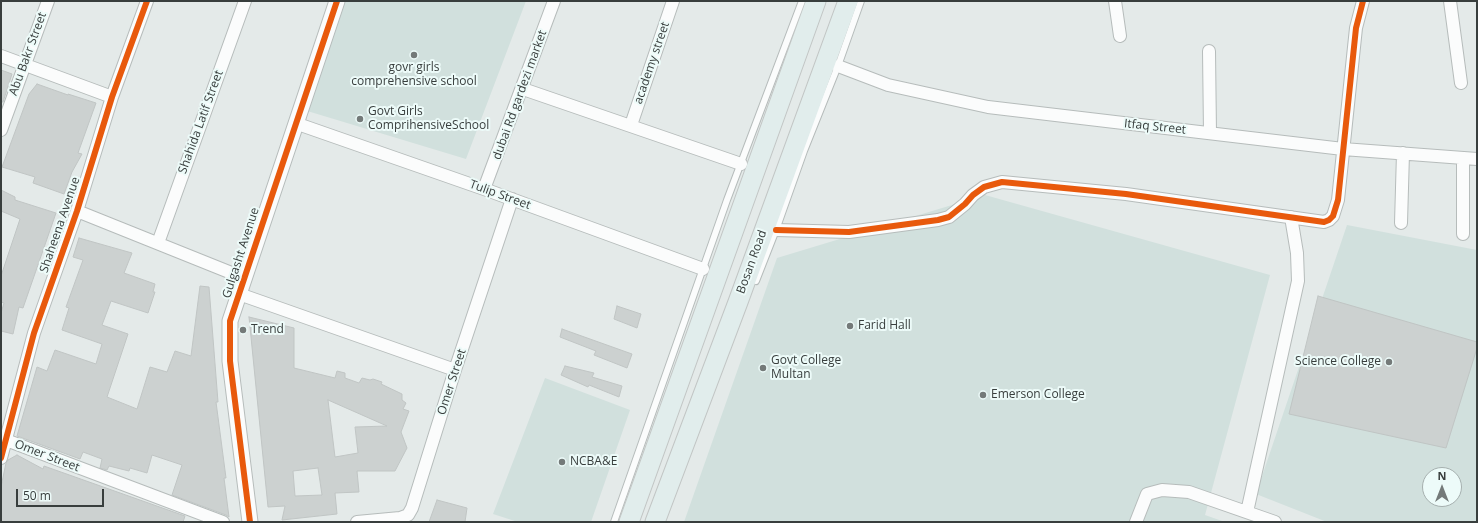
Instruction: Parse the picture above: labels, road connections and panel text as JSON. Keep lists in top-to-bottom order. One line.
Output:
{"streets":{"main road":["Bosan Road"],"street":["Abu Bakr Street","academy street","dubai Rd gardezi market","Shahida Latif Street","Itfaq Street","Tulip Street","Shaheena Avenue","Gulgasht Avenue","Omer Street"]},"crossings":[["dubai Rd gardezi market","Tulip Street"],["Tulip Street","Gulgasht Avenue"],["Tulip Street","Omer Street"],["Shaheena Avenue","Omer Street"]],"places":["govr girls comprehensive school","Govt Girls ComprihensiveSchool","Farid Hall","Trend","Science College","Govt College Multan","Emerson College","NCBA&E"],"scale_bar":"50 m","north":"top"}
